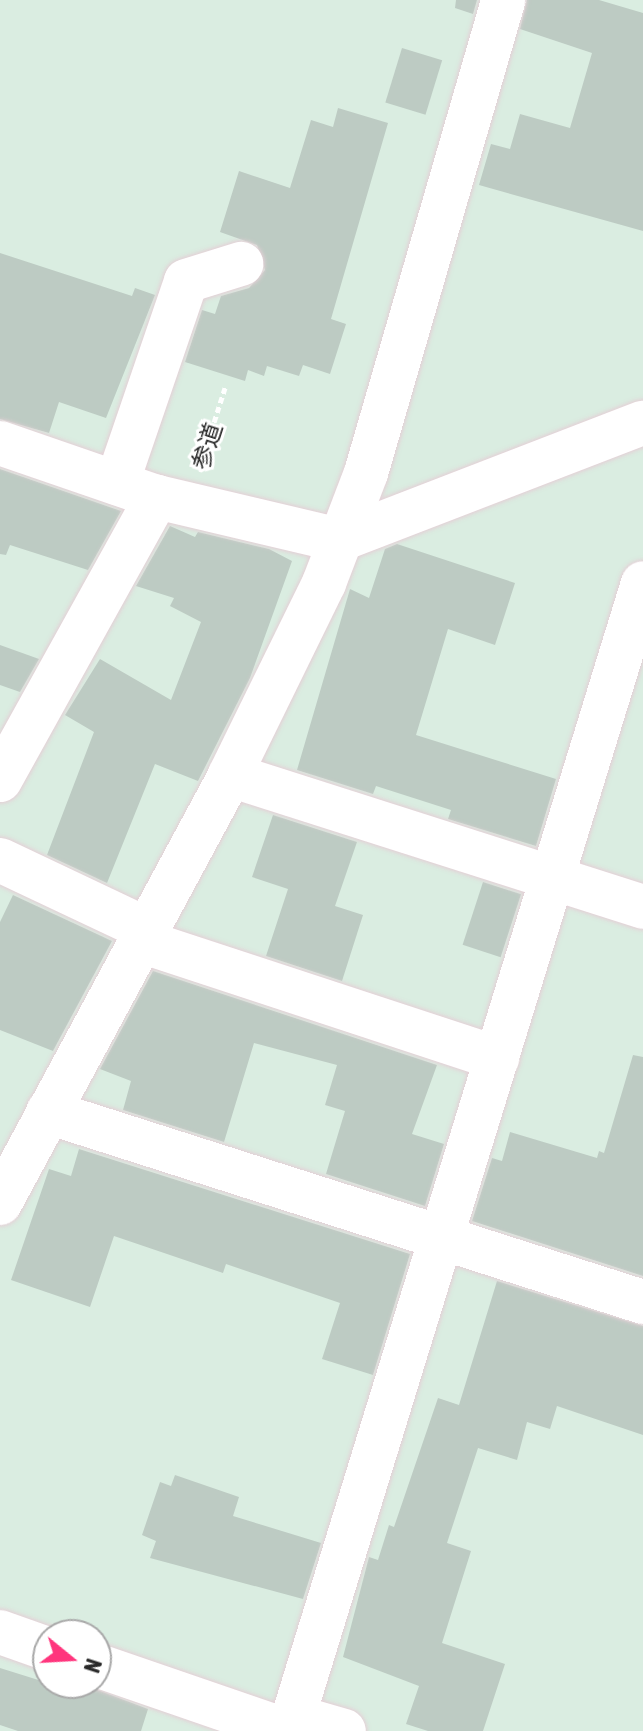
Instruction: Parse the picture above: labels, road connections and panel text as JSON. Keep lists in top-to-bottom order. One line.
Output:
{"streets":{"path":["参道"]},"north":"right"}
